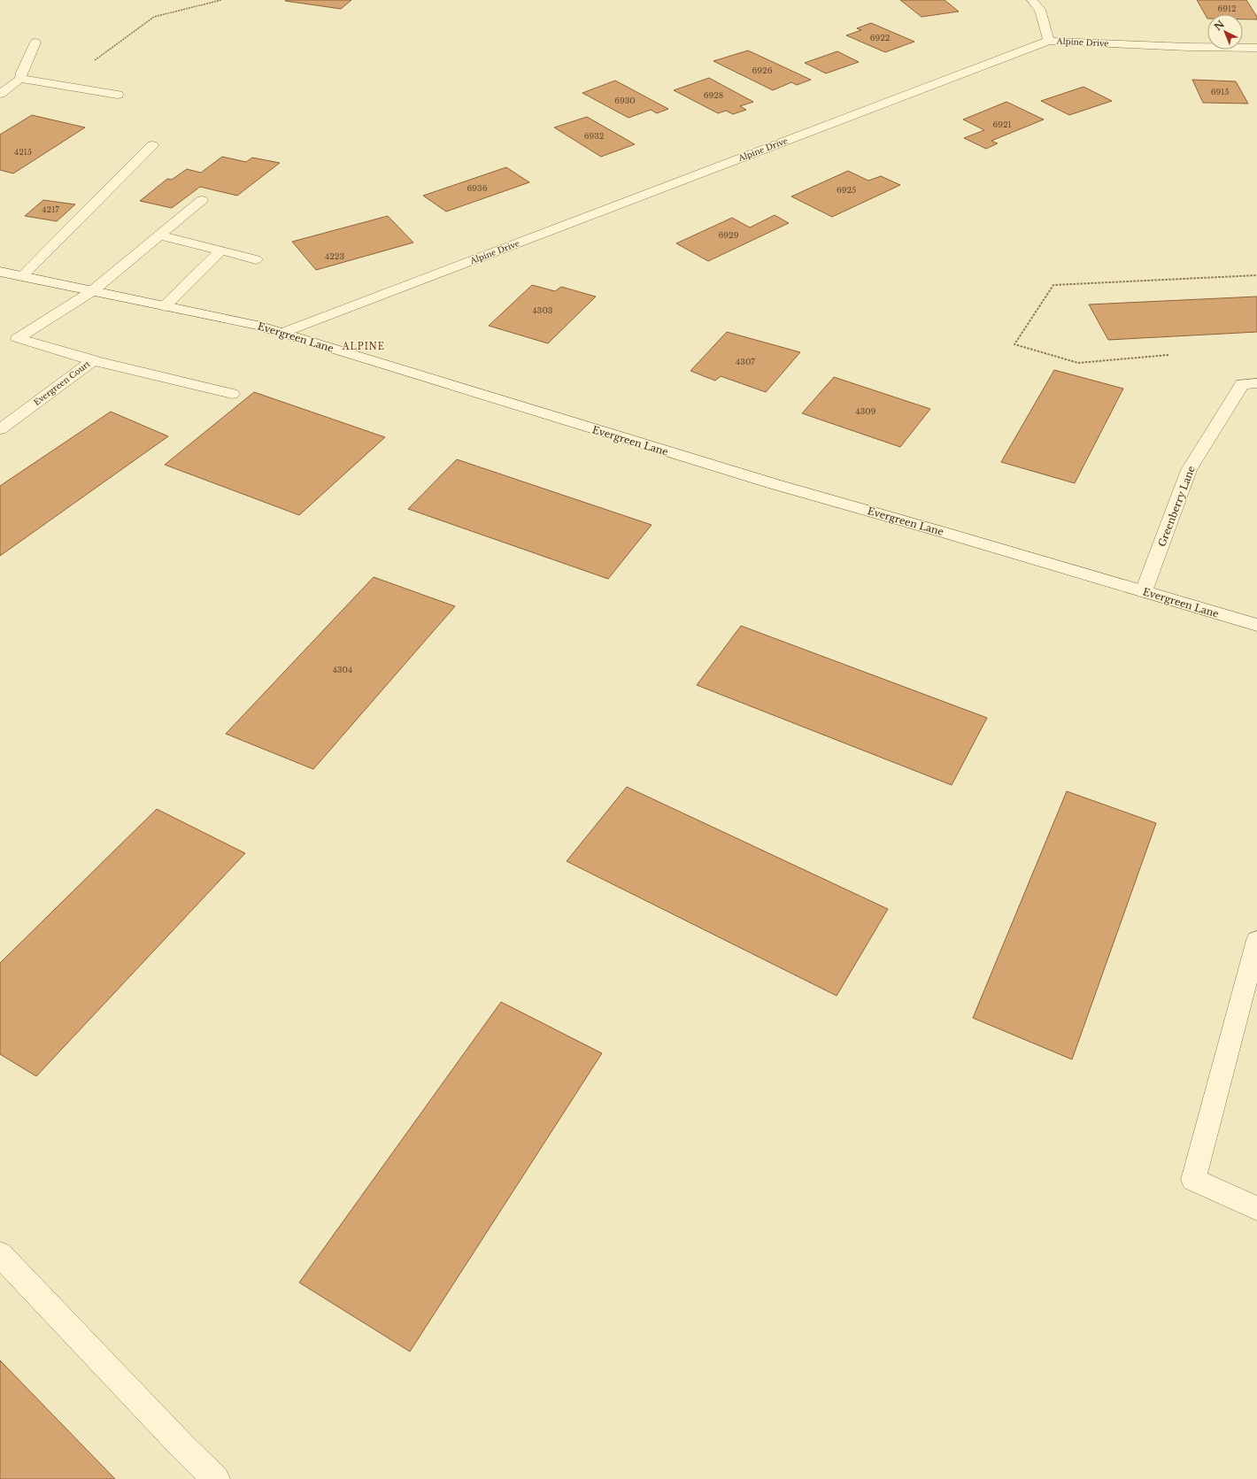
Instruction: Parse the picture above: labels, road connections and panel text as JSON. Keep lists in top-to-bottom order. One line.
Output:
{"streets":{"street":["Alpine Drive","Evergreen Lane","Evergreen Court","Greenberry Lane"]},"crossings":[["Alpine Drive","Evergreen Lane"],["Evergreen Lane","Evergreen Court"],["Evergreen Lane","Greenberry Lane"]],"districts":["ALPINE"],"house_numbers":["6912","6922","6926","6915","6928","6930","6921","6932","4215","6936","6925","4217","6929","4223","4303","4307","4309","4304"],"north":"top left"}
